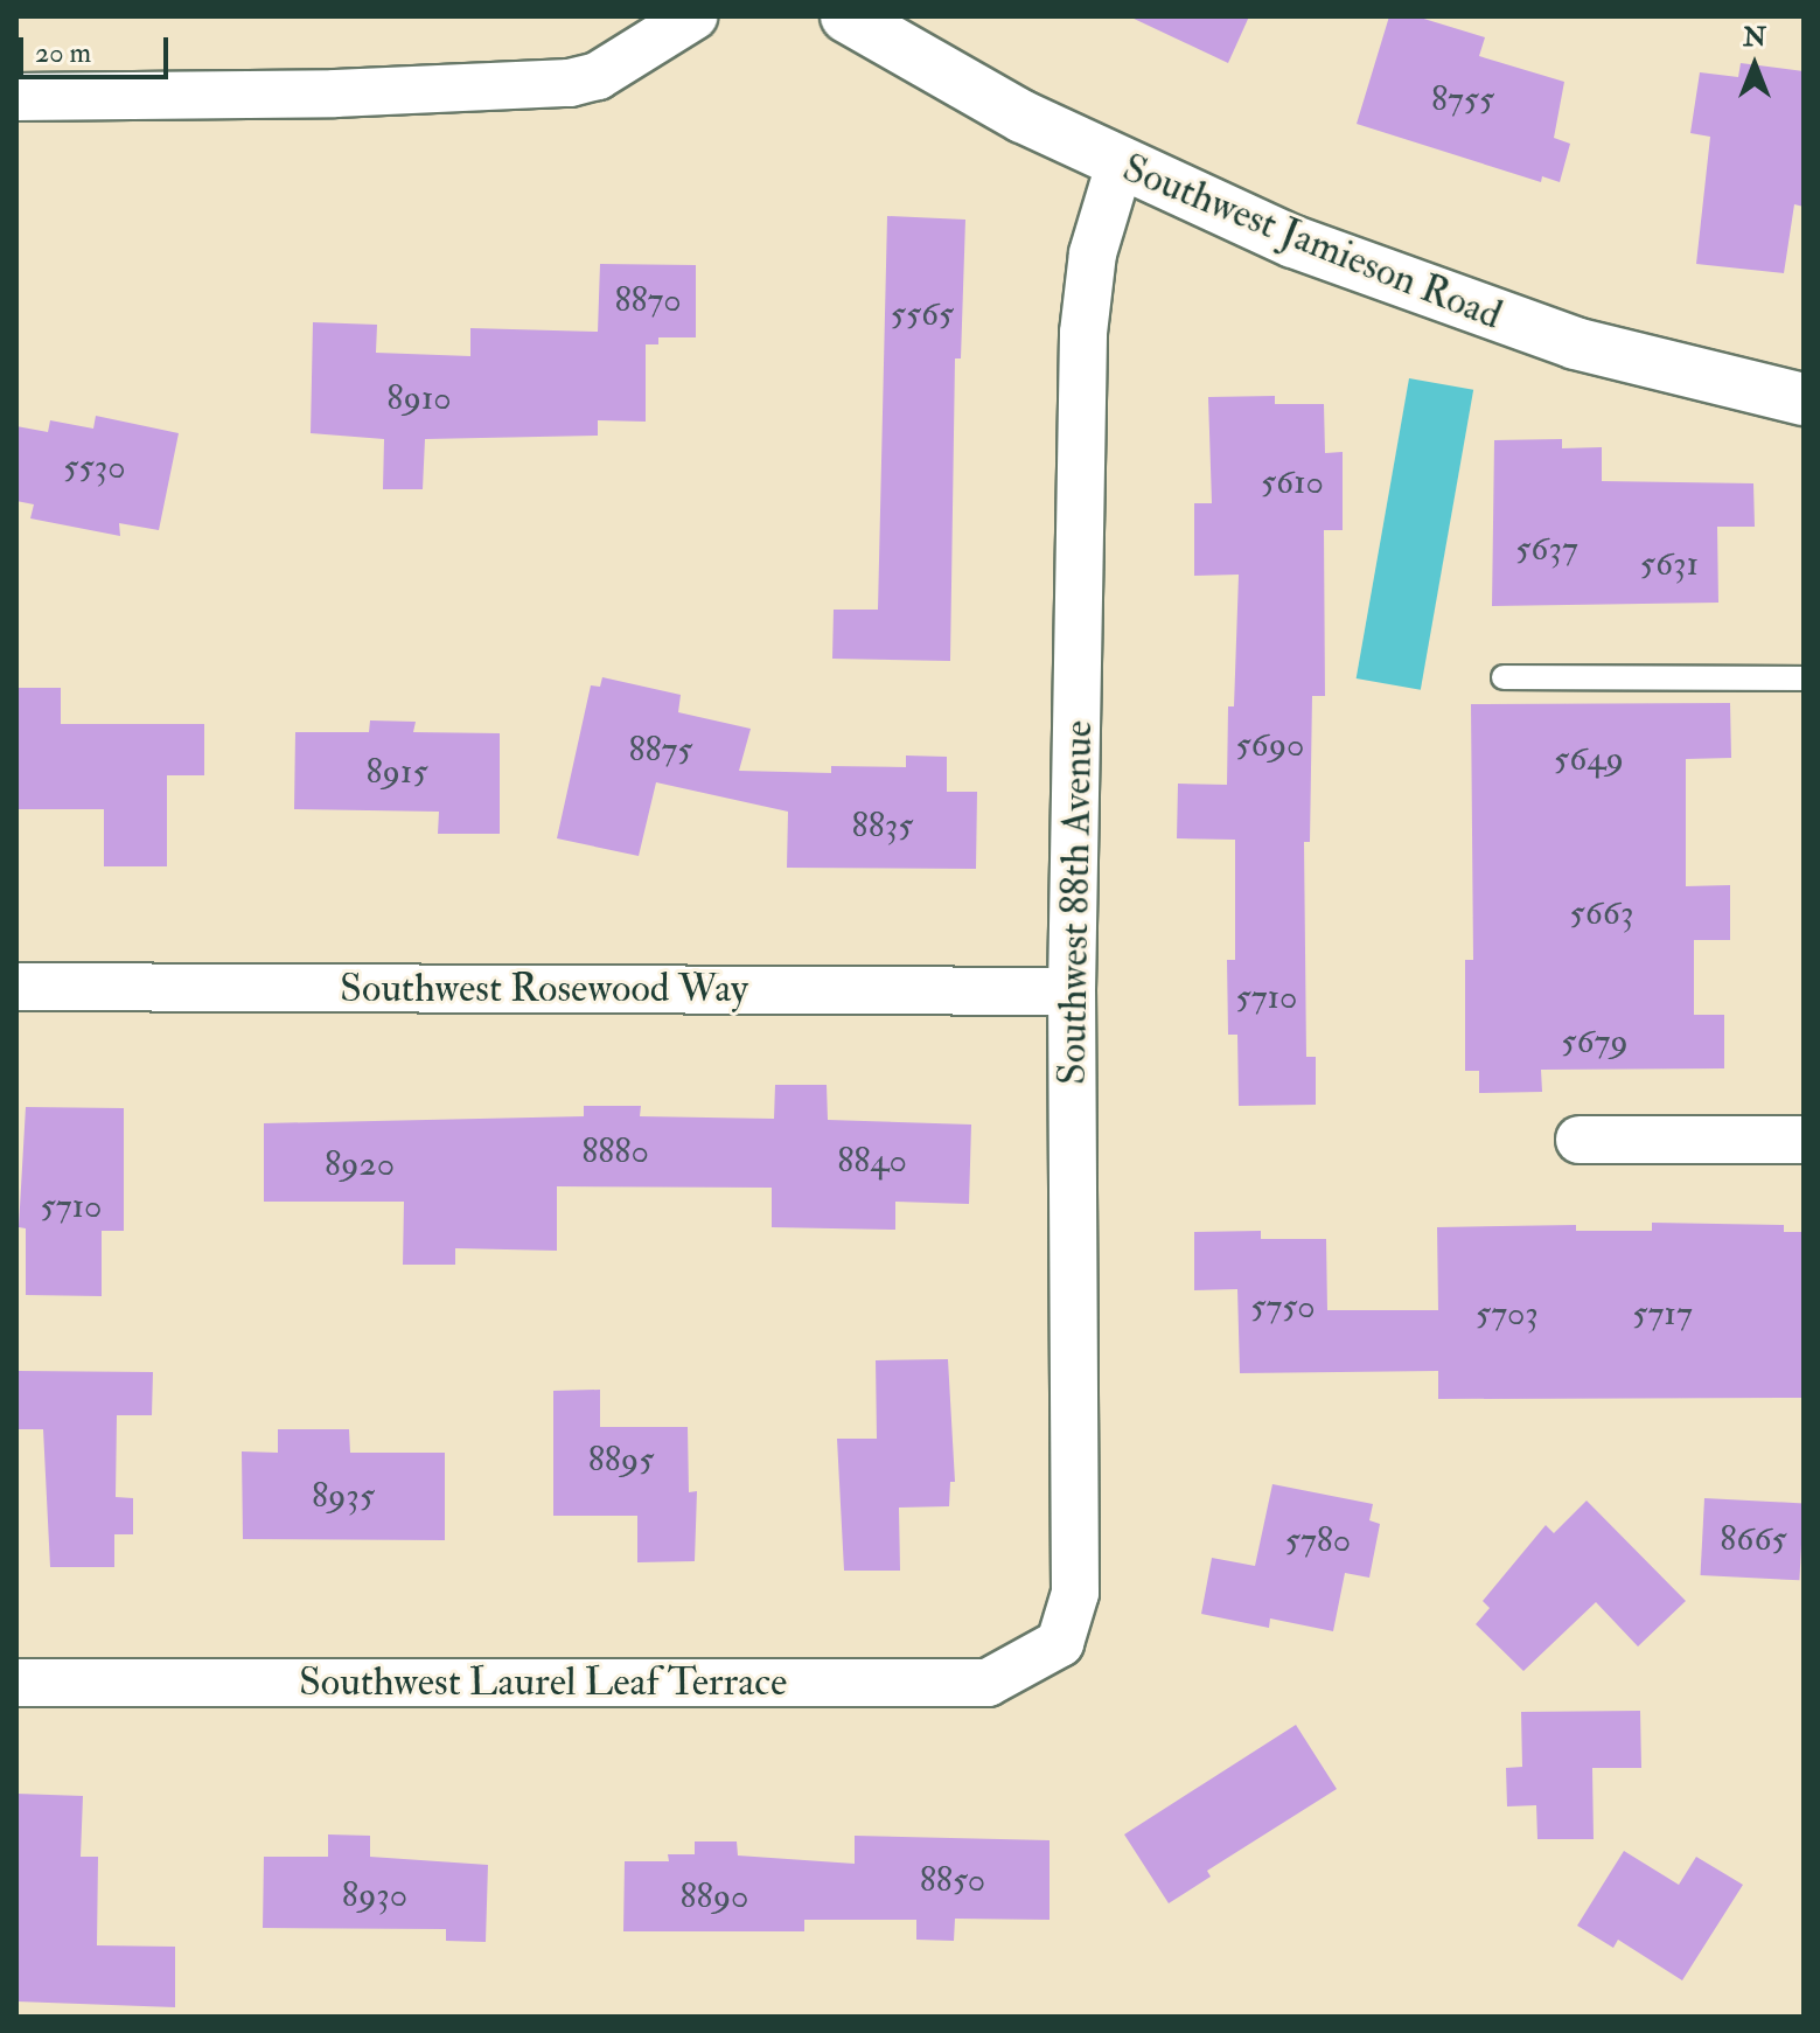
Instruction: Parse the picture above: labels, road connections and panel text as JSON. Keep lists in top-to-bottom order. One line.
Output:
{"streets":{"street":["Southwest Jamieson Road","Southwest 88th Avenue","Southwest Rosewood Way","Southwest Laurel Leaf Terrace"]},"crossings":[["Southwest Jamieson Road","Southwest 88th Avenue"],["Southwest 88th Avenue","Southwest Rosewood Way"],["Southwest 88th Avenue","Southwest Laurel Leaf Terrace"]],"house_numbers":["8755","8870","5565","8910","5530","5610","5637","5631","5690","8875","5649","8915","8835","5663","5710","5679","8880","8840","8920","5710","5750","5703","5717","8895","8935","8665","5780","8850","8930","8890"],"scale_bar":"20 m","north":"top"}
